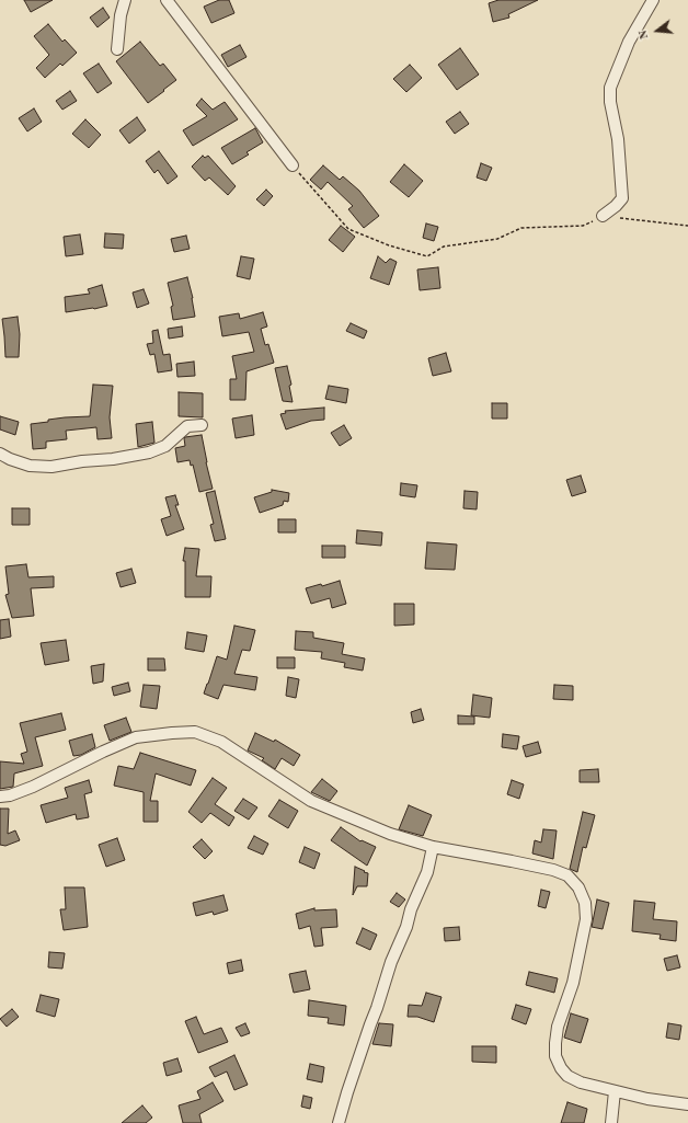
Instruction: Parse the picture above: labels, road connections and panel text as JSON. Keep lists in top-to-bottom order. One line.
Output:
{"north":"left"}
